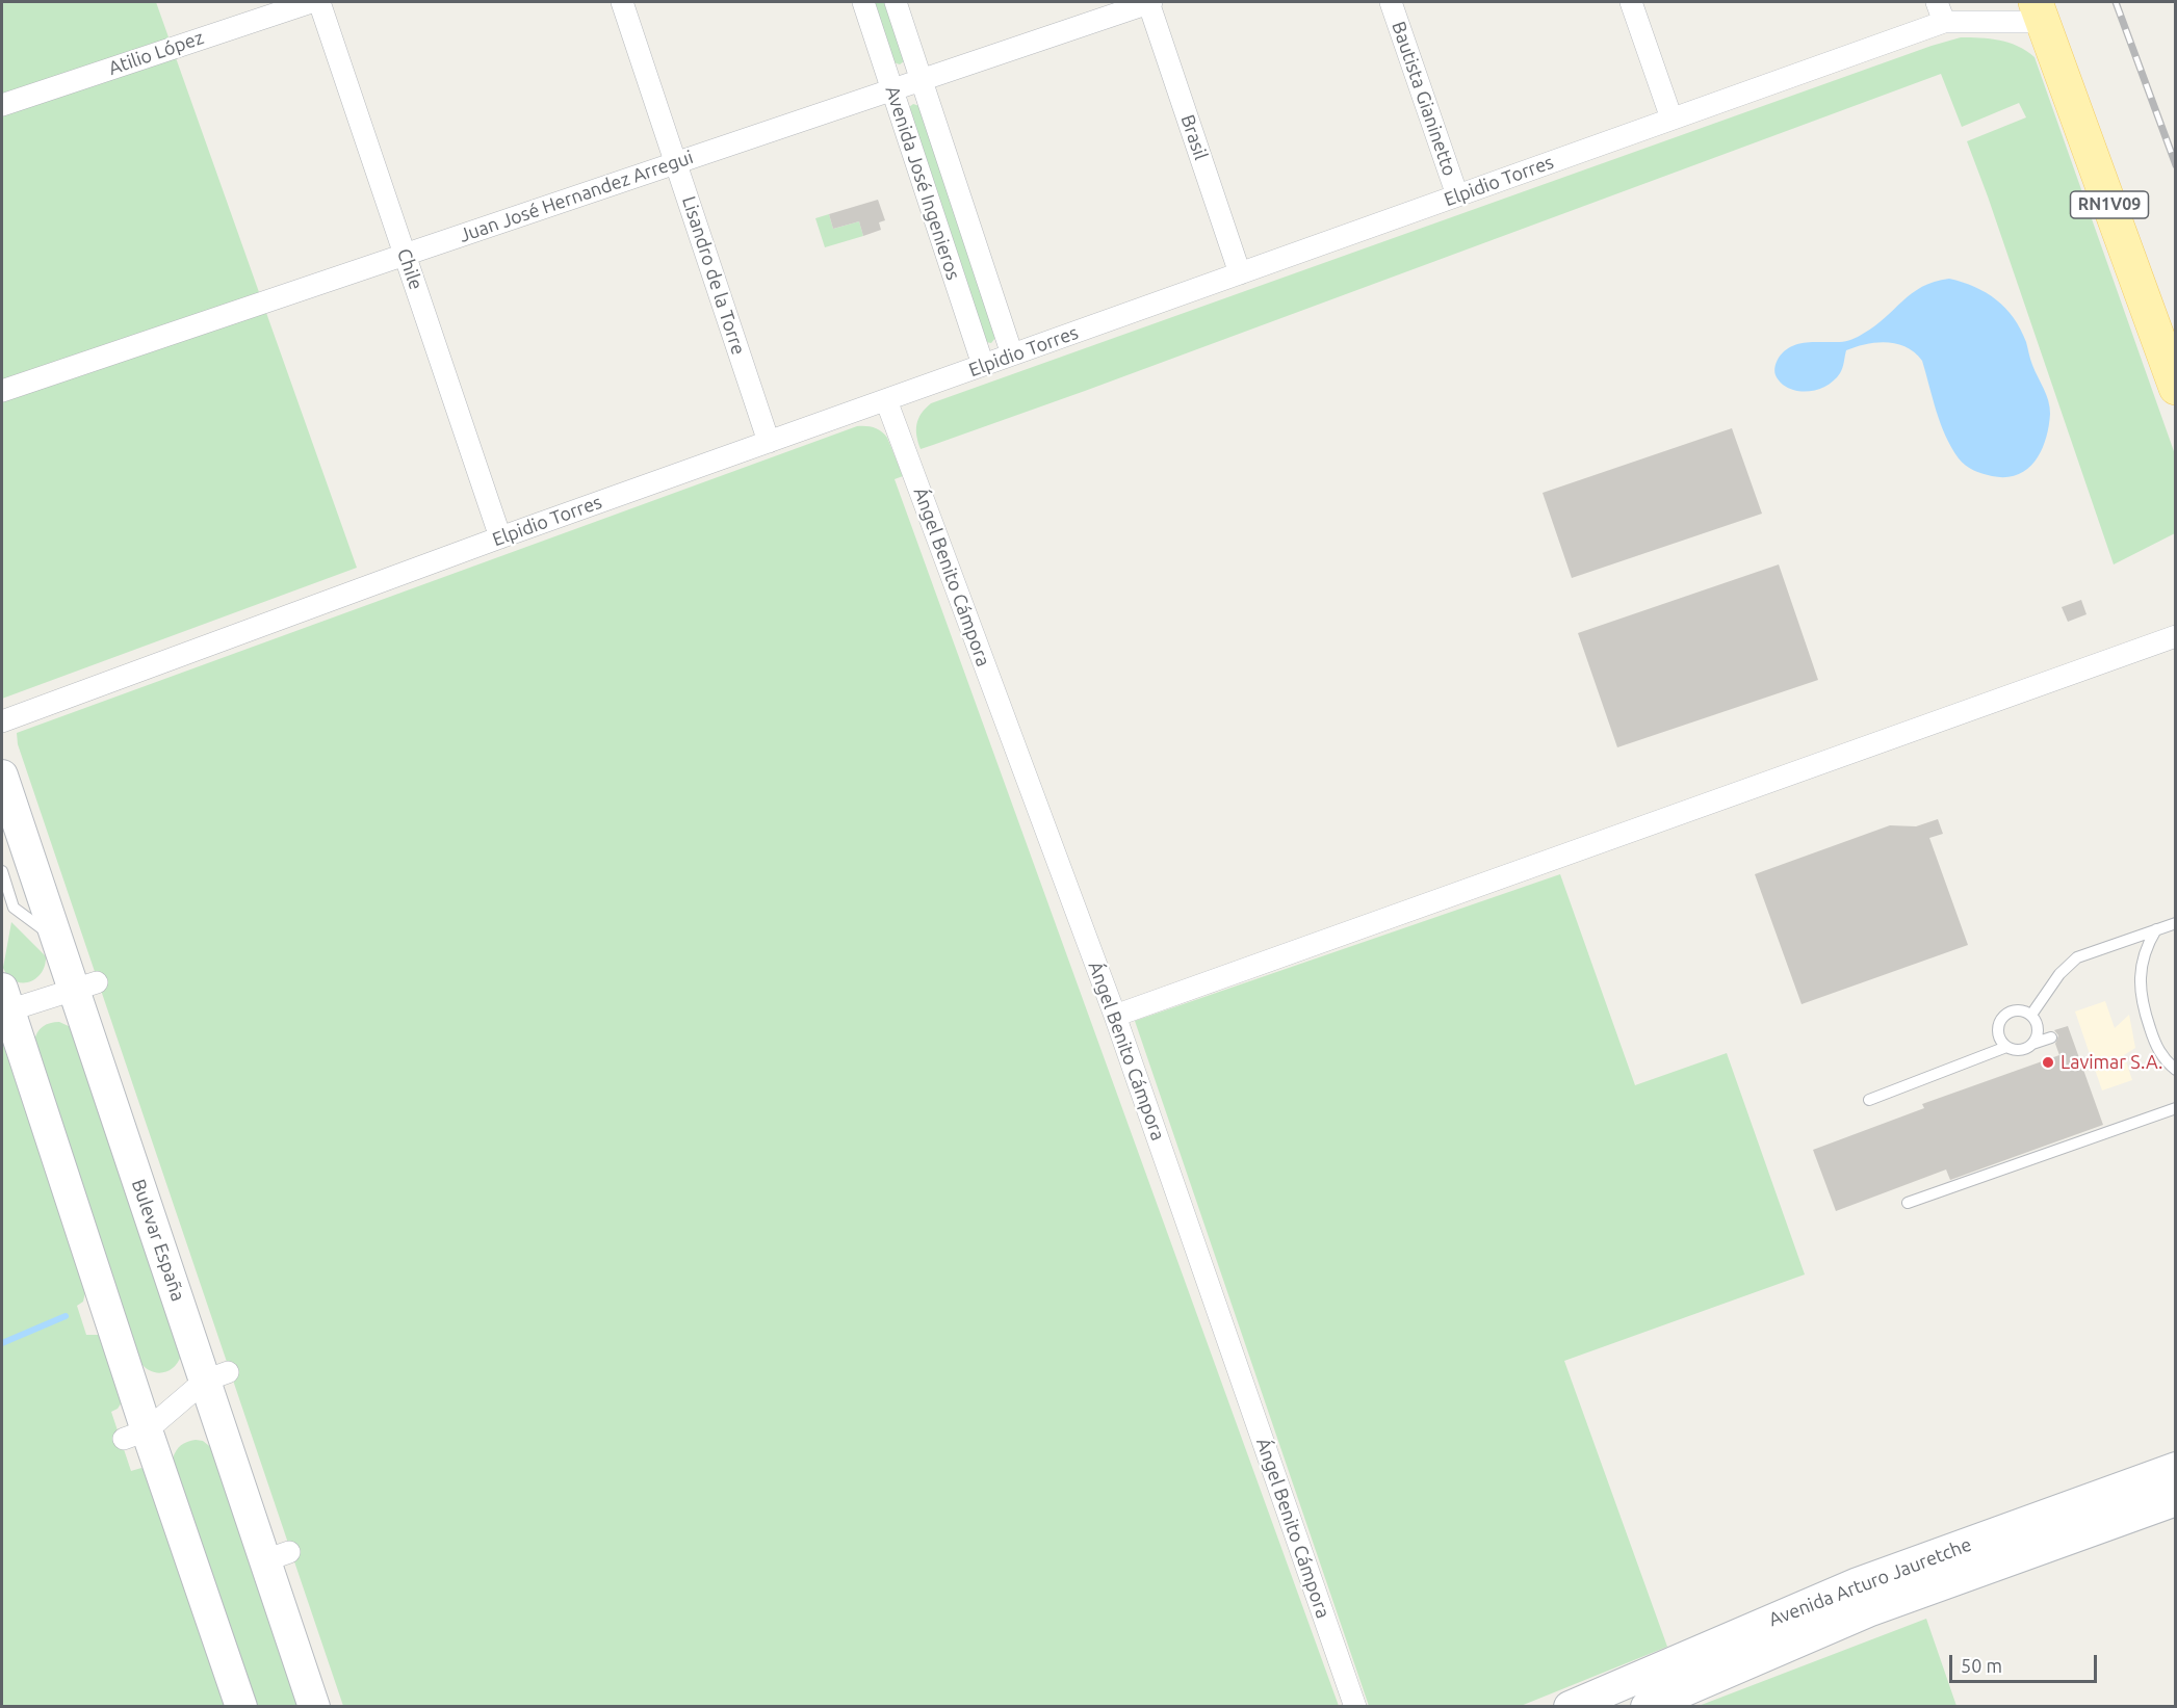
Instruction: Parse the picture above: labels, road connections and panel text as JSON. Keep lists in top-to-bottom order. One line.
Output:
{"streets":{"main road":["RN1V09","Bulevar España","Avenida Arturo Jauretche"],"street":["Atilio López","Bautista Gianinetto","Brasil","Elpidio Torres","Avenida José Ingenieros","Juan José Hernandez Arregui","Chile","Lisandro de la Torre","Ángel Benito Cámpora"]},"crossings":[["Bautista Gianinetto","Elpidio Torres"],["Brasil","Elpidio Torres"],["Brasil","Juan José Hernandez Arregui"],["Elpidio Torres","Avenida José Ingenieros"],["Elpidio Torres","RN1V09"],["Elpidio Torres","Chile"],["Elpidio Torres","Lisandro de la Torre"],["Elpidio Torres","Ángel Benito Cámpora"],["Avenida José Ingenieros","Juan José Hernandez Arregui"],["Juan José Hernandez Arregui","Chile"],["Juan José Hernandez Arregui","Lisandro de la Torre"]],"places":["Lavimar S.A."],"scale_bar":"50 m"}
